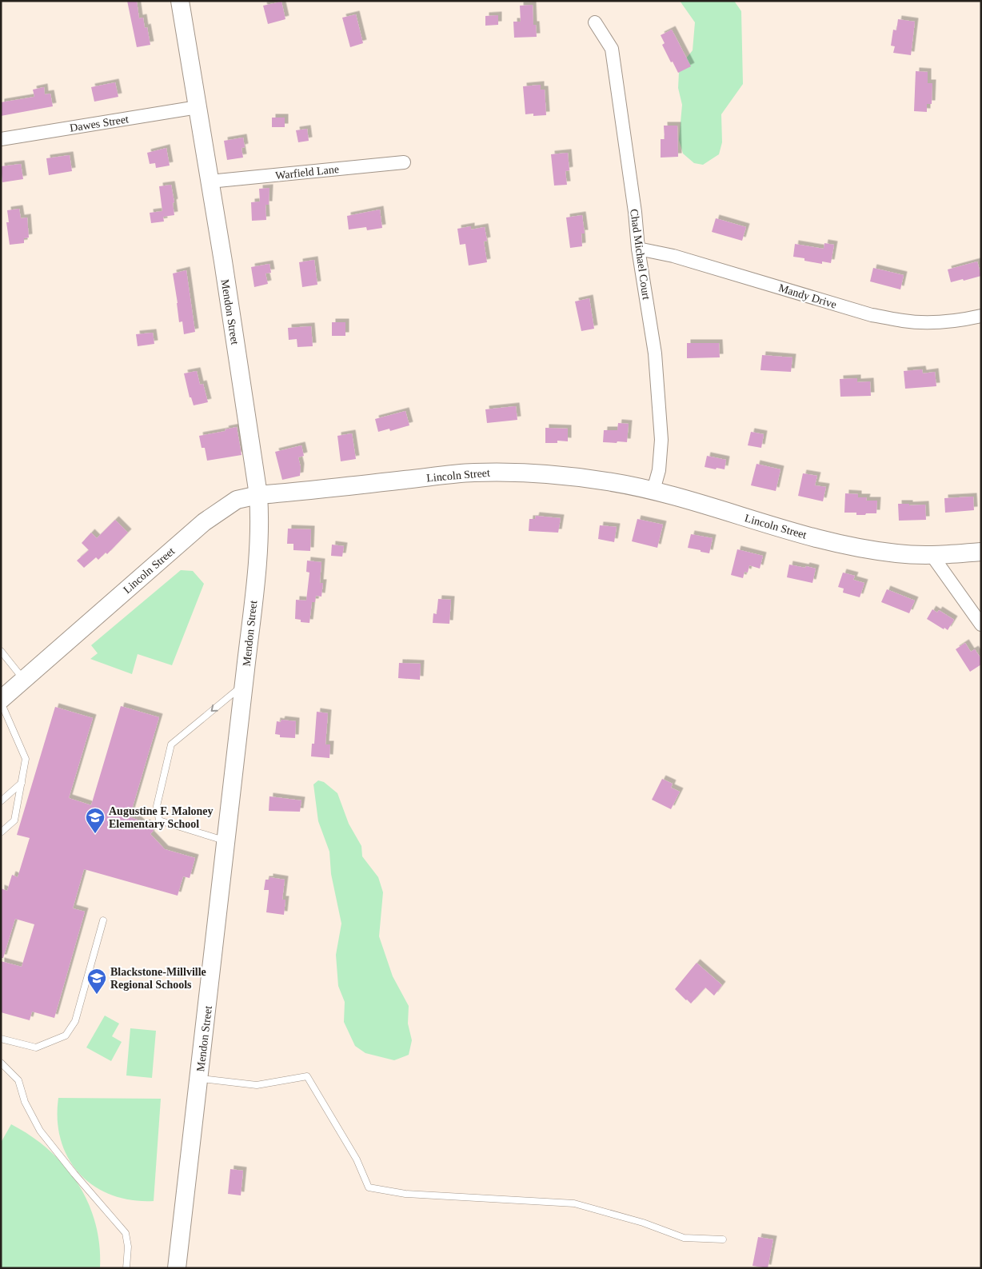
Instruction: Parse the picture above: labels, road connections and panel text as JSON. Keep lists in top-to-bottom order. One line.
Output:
{"streets":{"street":["Dawes Street","Warfield Lane","Chad Michael Court","Mandy Drive","Mendon Street","Lincoln Street"]},"crossings":[["Dawes Street","Mendon Street"],["Warfield Lane","Mendon Street"],["Chad Michael Court","Mandy Drive"],["Chad Michael Court","Lincoln Street"],["Mendon Street","Lincoln Street"]],"places":{"school or university":["Augustine F. Maloney Elementary School","Blackstone-Millville Regional Schools"]}}
